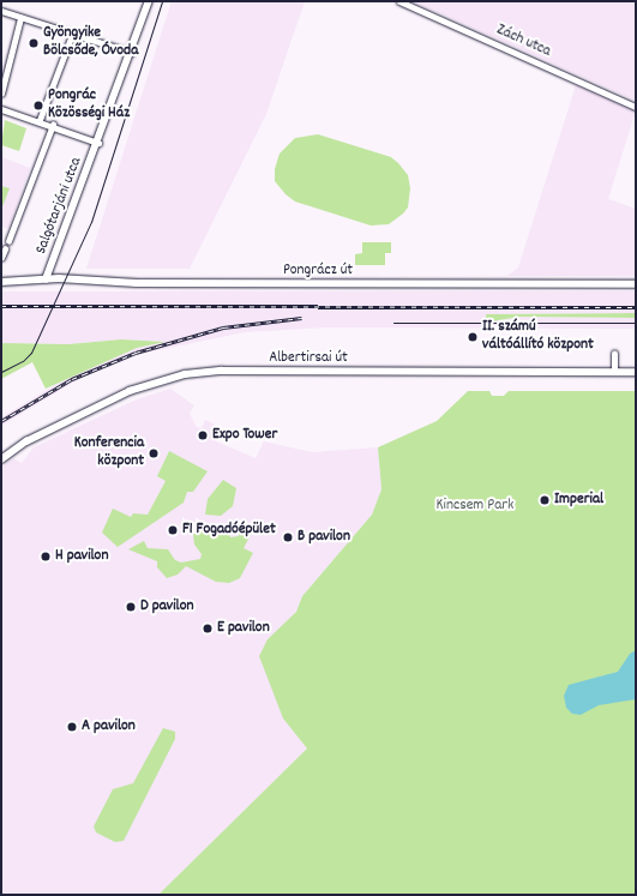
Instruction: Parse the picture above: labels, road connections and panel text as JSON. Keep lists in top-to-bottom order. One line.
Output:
{"streets":{"street":["Zách utca","Salgótarjáni utca","Pongrácz út","Albertirsai út"]},"crossings":[["Salgótarjáni utca","Pongrácz út"]],"parks":["Kincsem Park"],"places":["Gyöngyike Bölcsőde, Óvoda","Pongrác Közösségi Ház","II. számú váltóállító központ","Expo Tower","Konferencia központ","Imperial","F1 Fogadóépület","B pavilon","H pavilon","D pavilon","E pavilon","A pavilon"]}
